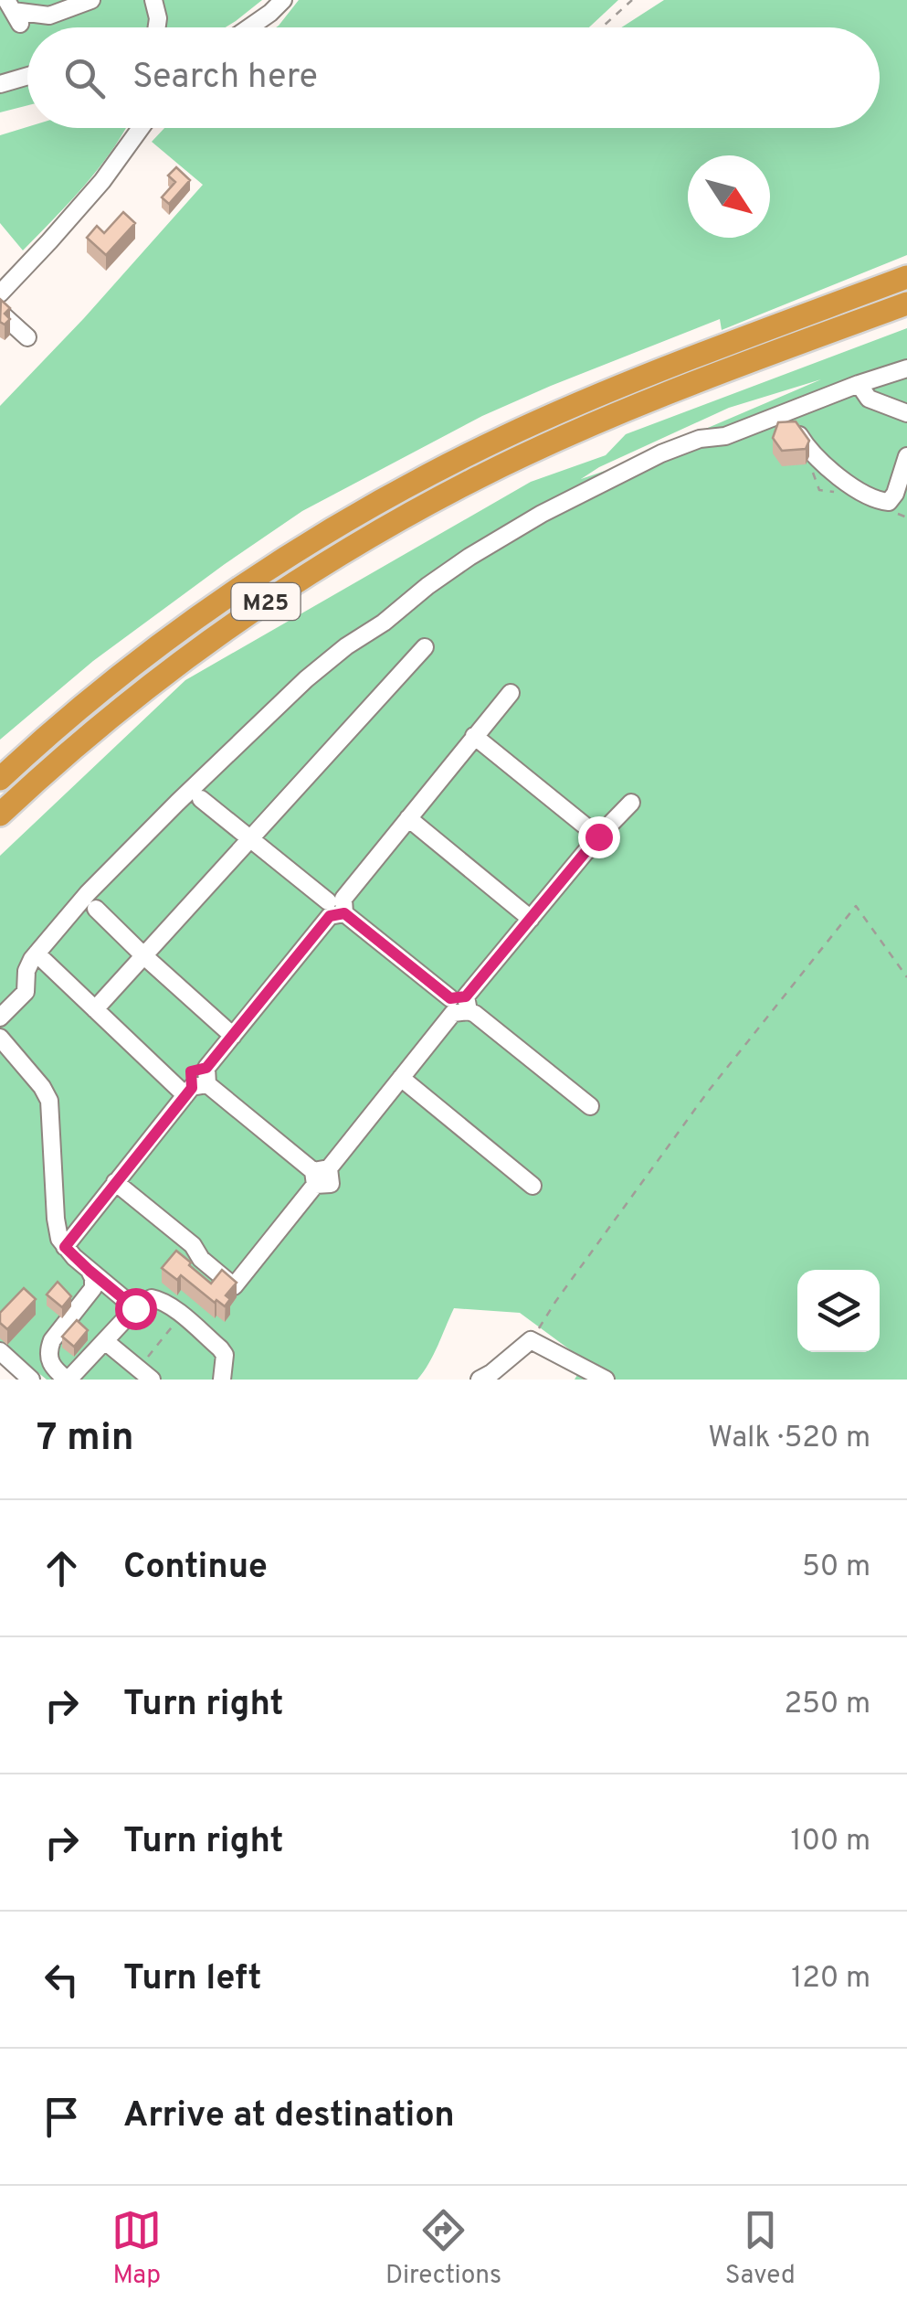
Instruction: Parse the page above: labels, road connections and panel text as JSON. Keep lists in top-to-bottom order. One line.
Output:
{"streets":{"highway":["M25"]},"north":"bottom right","page":{"search":"Search here","heading":["7 min","Walk · 520 m"],"list":[["Continue","50 m"],["Turn right","250 m"],["Turn right","100 m"],["Turn left","120 m"],"Arrive at destination"],"nav":["Map","Directions","Saved"]}}
